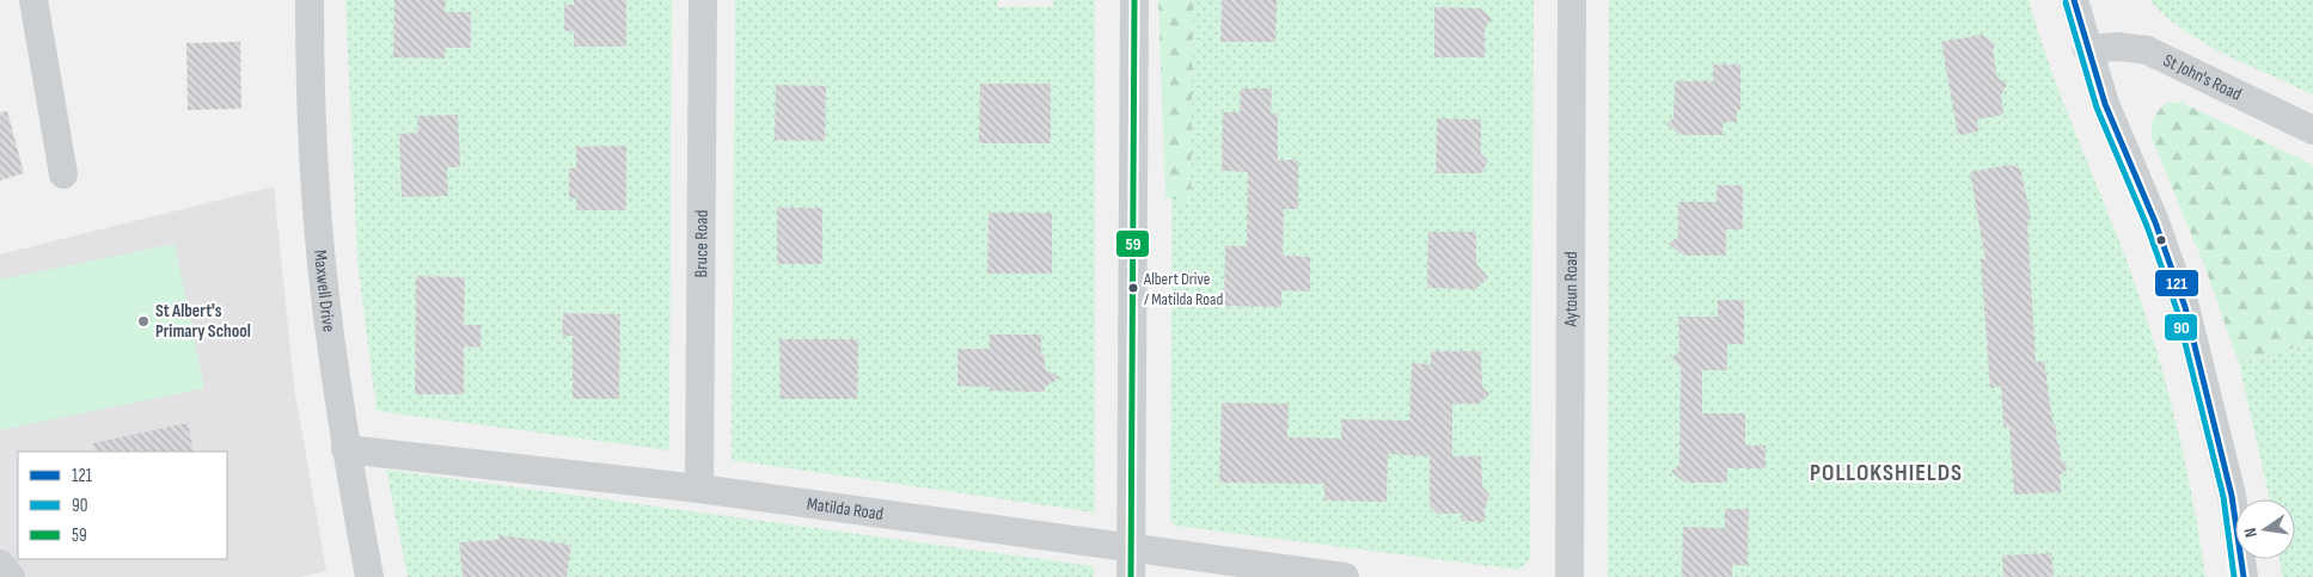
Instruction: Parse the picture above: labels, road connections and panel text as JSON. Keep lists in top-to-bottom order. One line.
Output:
{"streets":{"street":["St John's Road","Bruce Road","Aytoun Road","Maxwell Drive","Matilda Road"]},"crossings":[["Bruce Road","Matilda Road"],["Maxwell Drive","Matilda Road"]],"districts":["POLLOKSHIELDS"],"places":["Albert Drive / Matilda Road","St Albert's Primary School"],"lines":["transit line 121","transit line 59","transit line 90"],"legend":["121","90","59"],"north":"left"}
